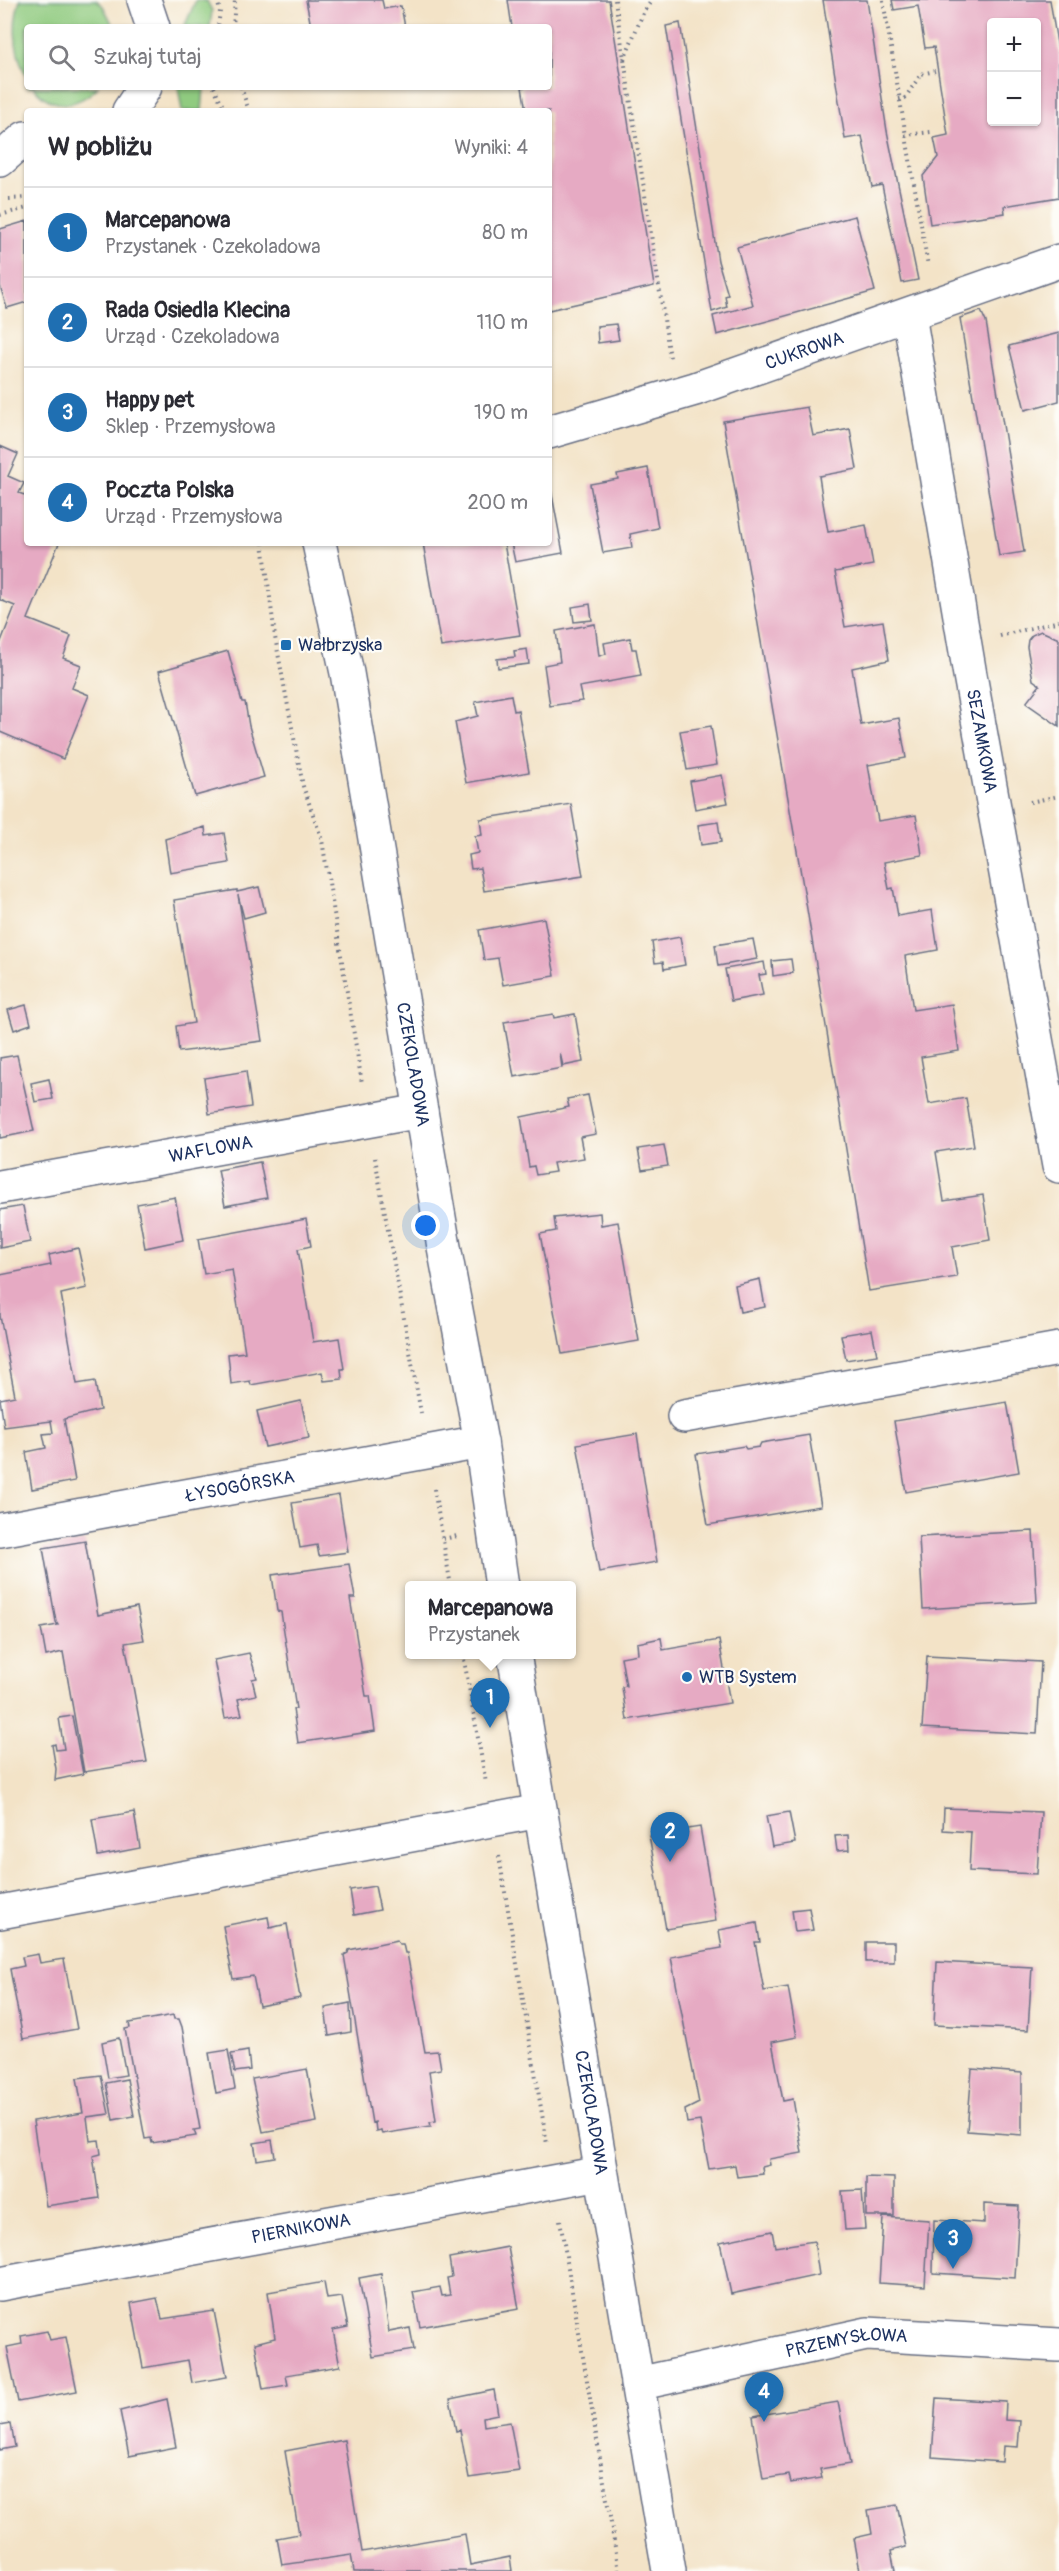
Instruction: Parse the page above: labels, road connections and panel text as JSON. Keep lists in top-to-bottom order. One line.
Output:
{"streets":{"street":["CUKROWA","SEZAMKOWA","CZEKOLADOWA","WAFLOWA","ŁYSOGÓRSKA","PIERNIKOWA","PRZEMYSŁOWA"]},"crossings":[["CUKROWA","SEZAMKOWA"],["CZEKOLADOWA","WAFLOWA"],["CZEKOLADOWA","ŁYSOGÓRSKA"],["CZEKOLADOWA","PIERNIKOWA"],["CZEKOLADOWA","PRZEMYSŁOWA"]],"places":{"transit":["Wałbrzyska"],"other":["WTB System"]},"page":{"map_buttons":["+","−"],"search":"Szukaj tutaj","heading":["W pobliżu","Wyniki: 4"],"list":[{"mark":"1","name":"Marcepanowa","note":"Przystanek · Czekoladowa","value":"80 m"},{"mark":"2","name":"Rada Osiedla Klecina","note":"Urząd · Czekoladowa","value":"110 m"},{"mark":"3","name":"Happy pet","note":"Sklep · Przemysłowa","value":"190 m"},{"mark":"4","name":"Poczta Polska","note":"Urząd · Przemysłowa","value":"200 m"}],"popup":["Marcepanowa","Przystanek"],"pins":["1","2","3","4"]}}
